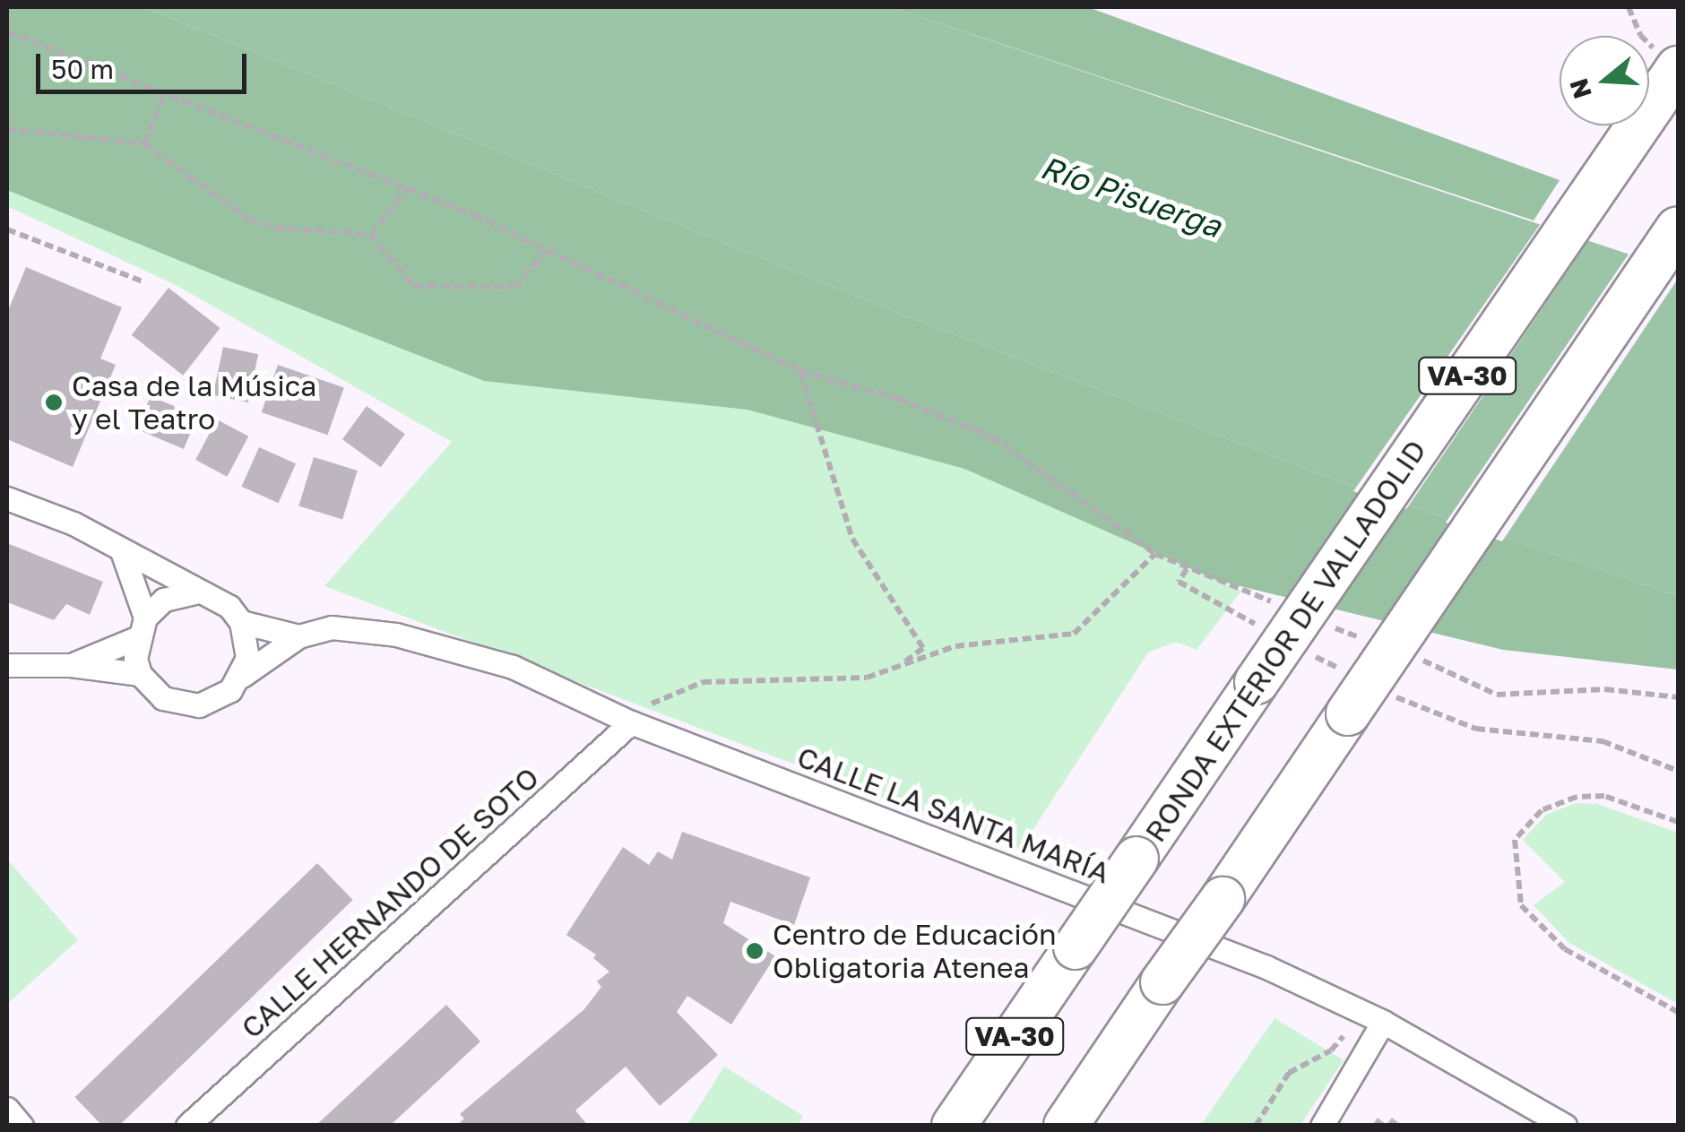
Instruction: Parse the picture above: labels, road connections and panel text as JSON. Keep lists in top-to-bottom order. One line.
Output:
{"streets":{"highway":["VA-30","RONDA EXTERIOR DE VALLADOLID"],"street":["CALLE LA SANTA MARÍA","CALLE HERNANDO DE SOTO"]},"crossings":[["CALLE LA SANTA MARÍA","CALLE HERNANDO DE SOTO"]],"water":["Río Pisuerga"],"places":["Casa de la Música y el Teatro","Centro de Educación Obligatoria Atenea"],"scale_bar":"50 m","north":"left"}
